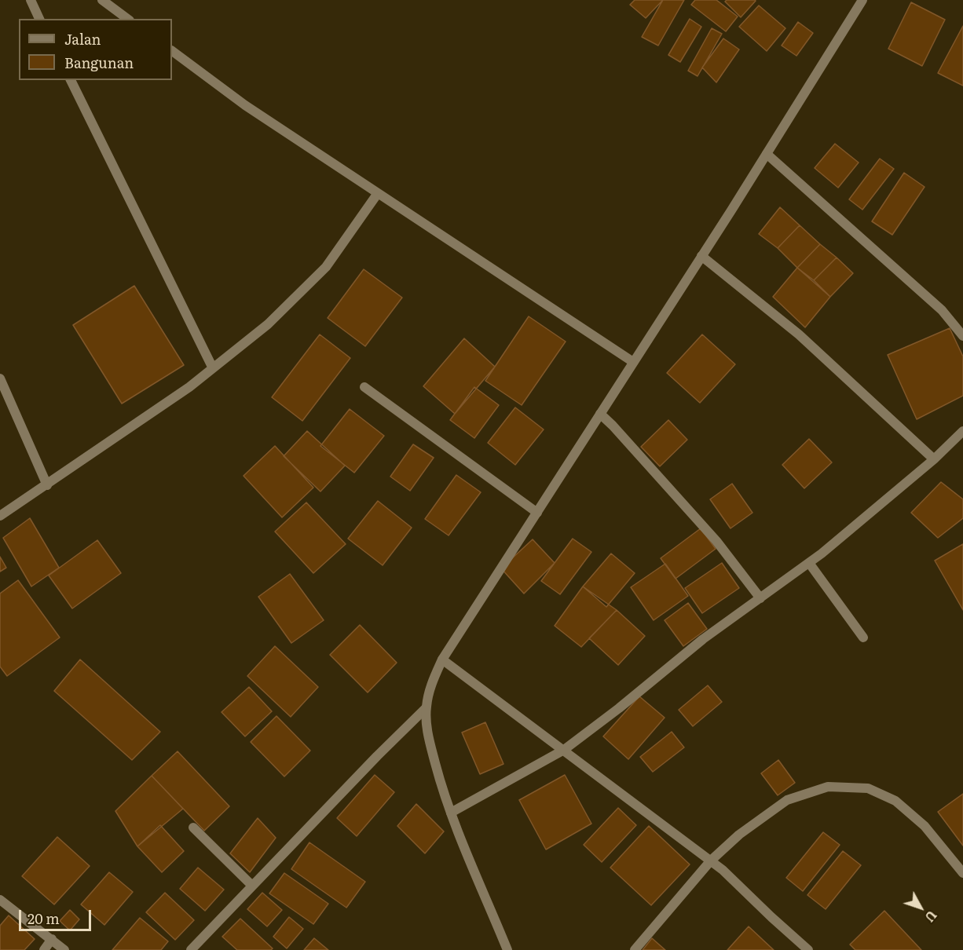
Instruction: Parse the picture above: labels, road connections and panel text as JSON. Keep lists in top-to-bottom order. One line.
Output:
{"legend":["Jalan","Bangunan"],"scale_bar":"20 m","north":"bottom right"}
